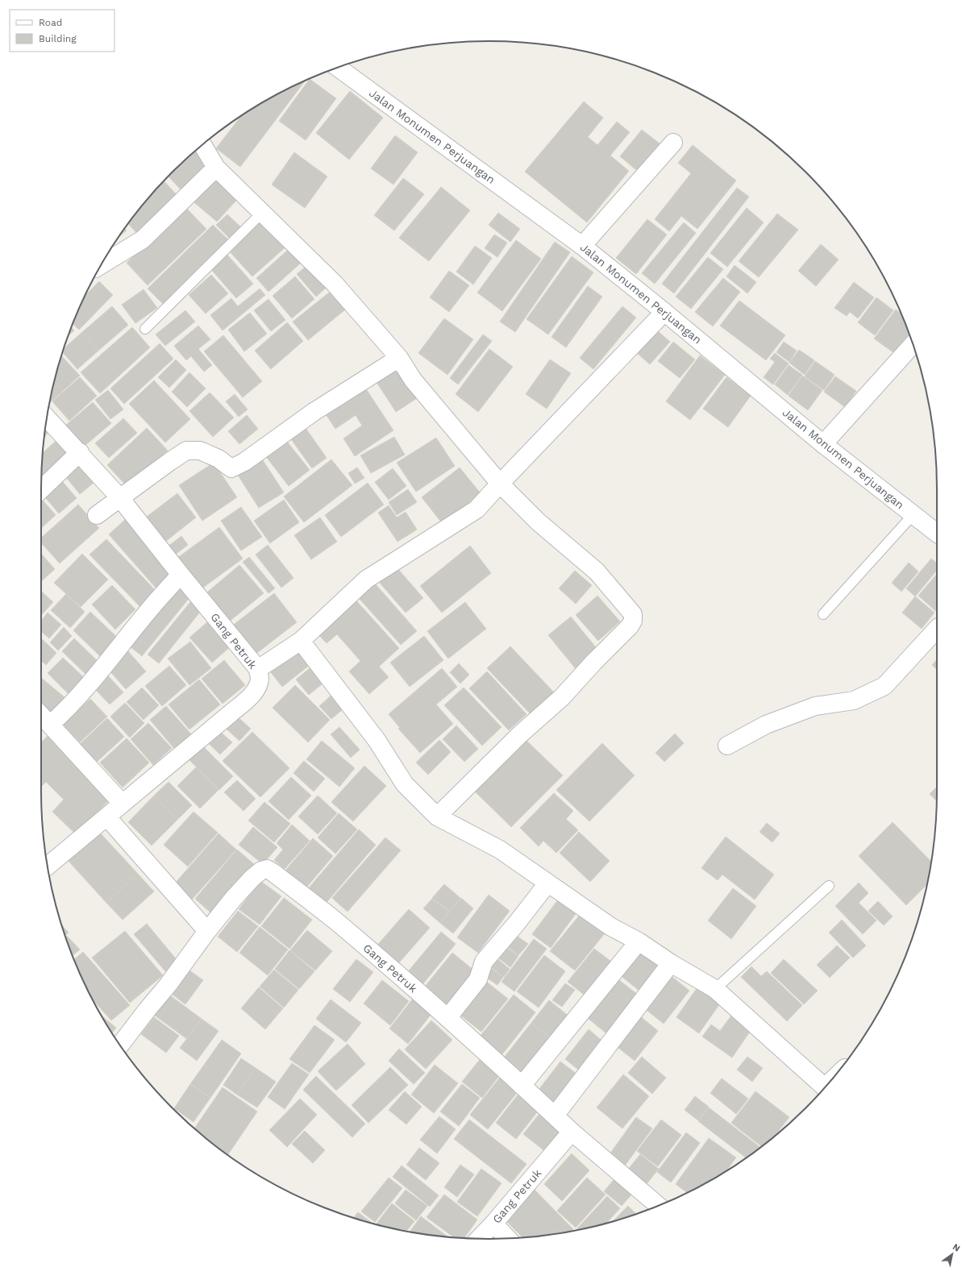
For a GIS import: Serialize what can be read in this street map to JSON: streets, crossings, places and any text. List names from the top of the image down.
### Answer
{
  "streets": {
    "street": ["Jalan Monumen Perjuangan", "Gang Petruk"]
  },
  "legend": ["Road", "Building"],
  "north": "top right"
}
